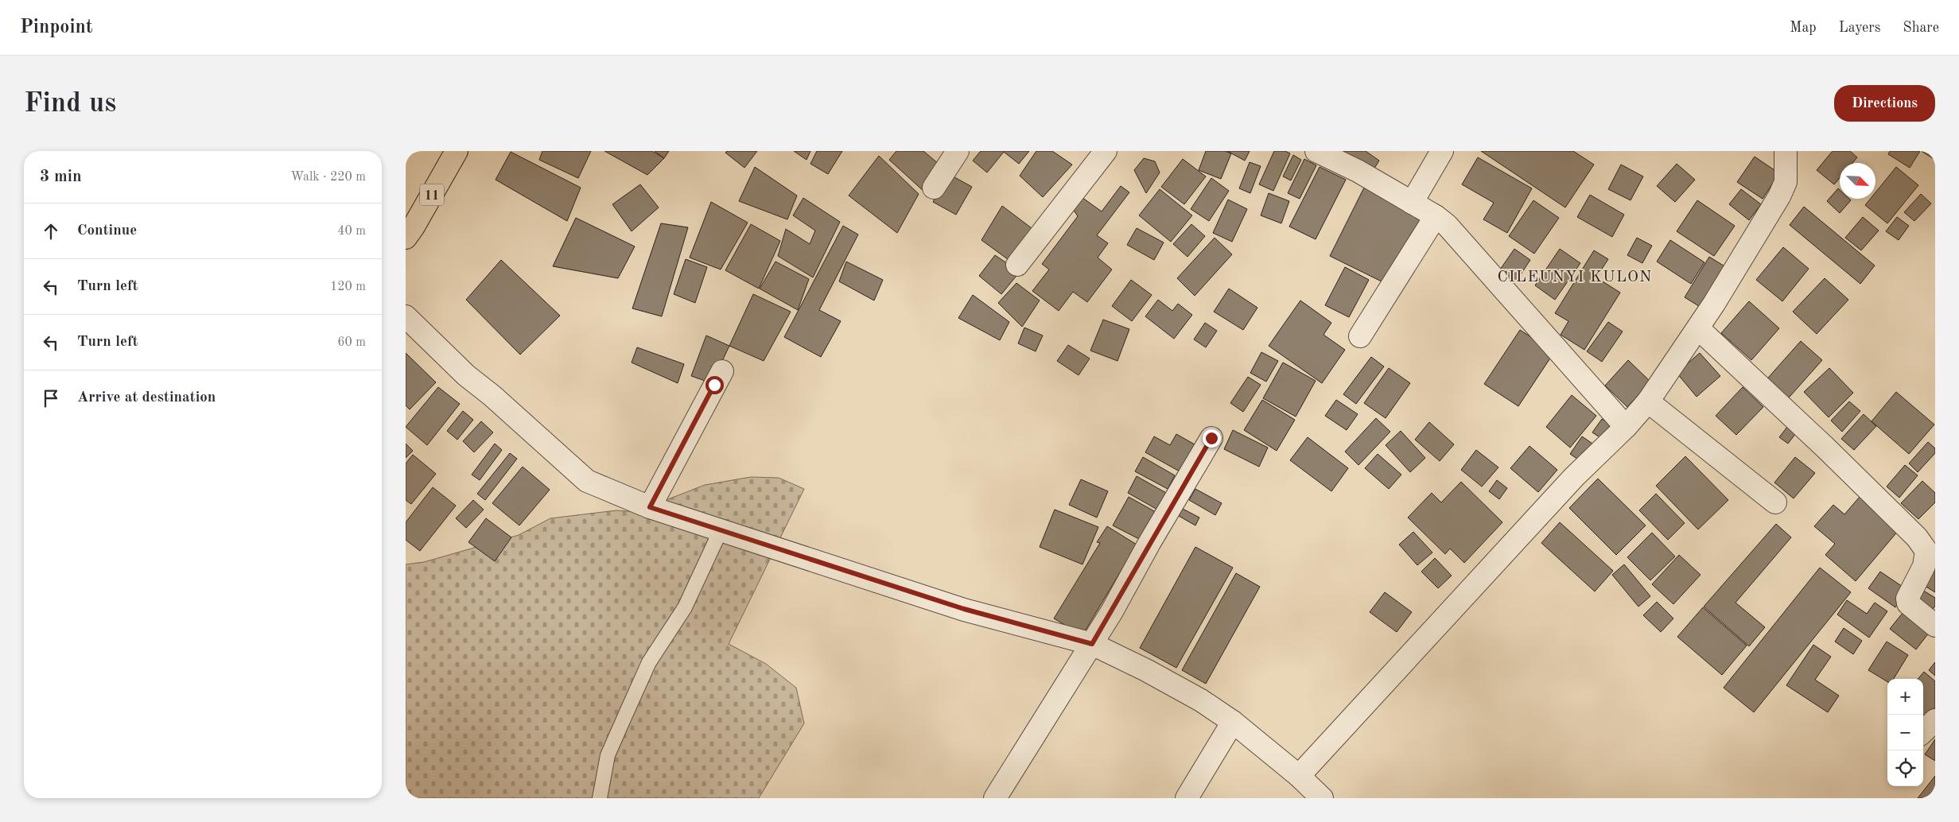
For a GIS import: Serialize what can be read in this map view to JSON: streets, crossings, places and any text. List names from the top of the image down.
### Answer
{
  "streets": {
    "highway": ["11"]
  },
  "districts": ["CILEUNYI KULON"],
  "north": "bottom right",
  "page": {
    "header": "Pinpoint",
    "nav": ["Map", "Layers", "Share"],
    "buttons": "Directions",
    "title": "Find us",
    "heading": ["3 min", "Walk · 220 m"],
    "list": [
      ["Continue", "40 m"],
      ["Turn left", "120 m"],
      ["Turn left", "60 m"],
      "Arrive at destination"
    ],
    "map_buttons": ["+", "−"]
  }
}
